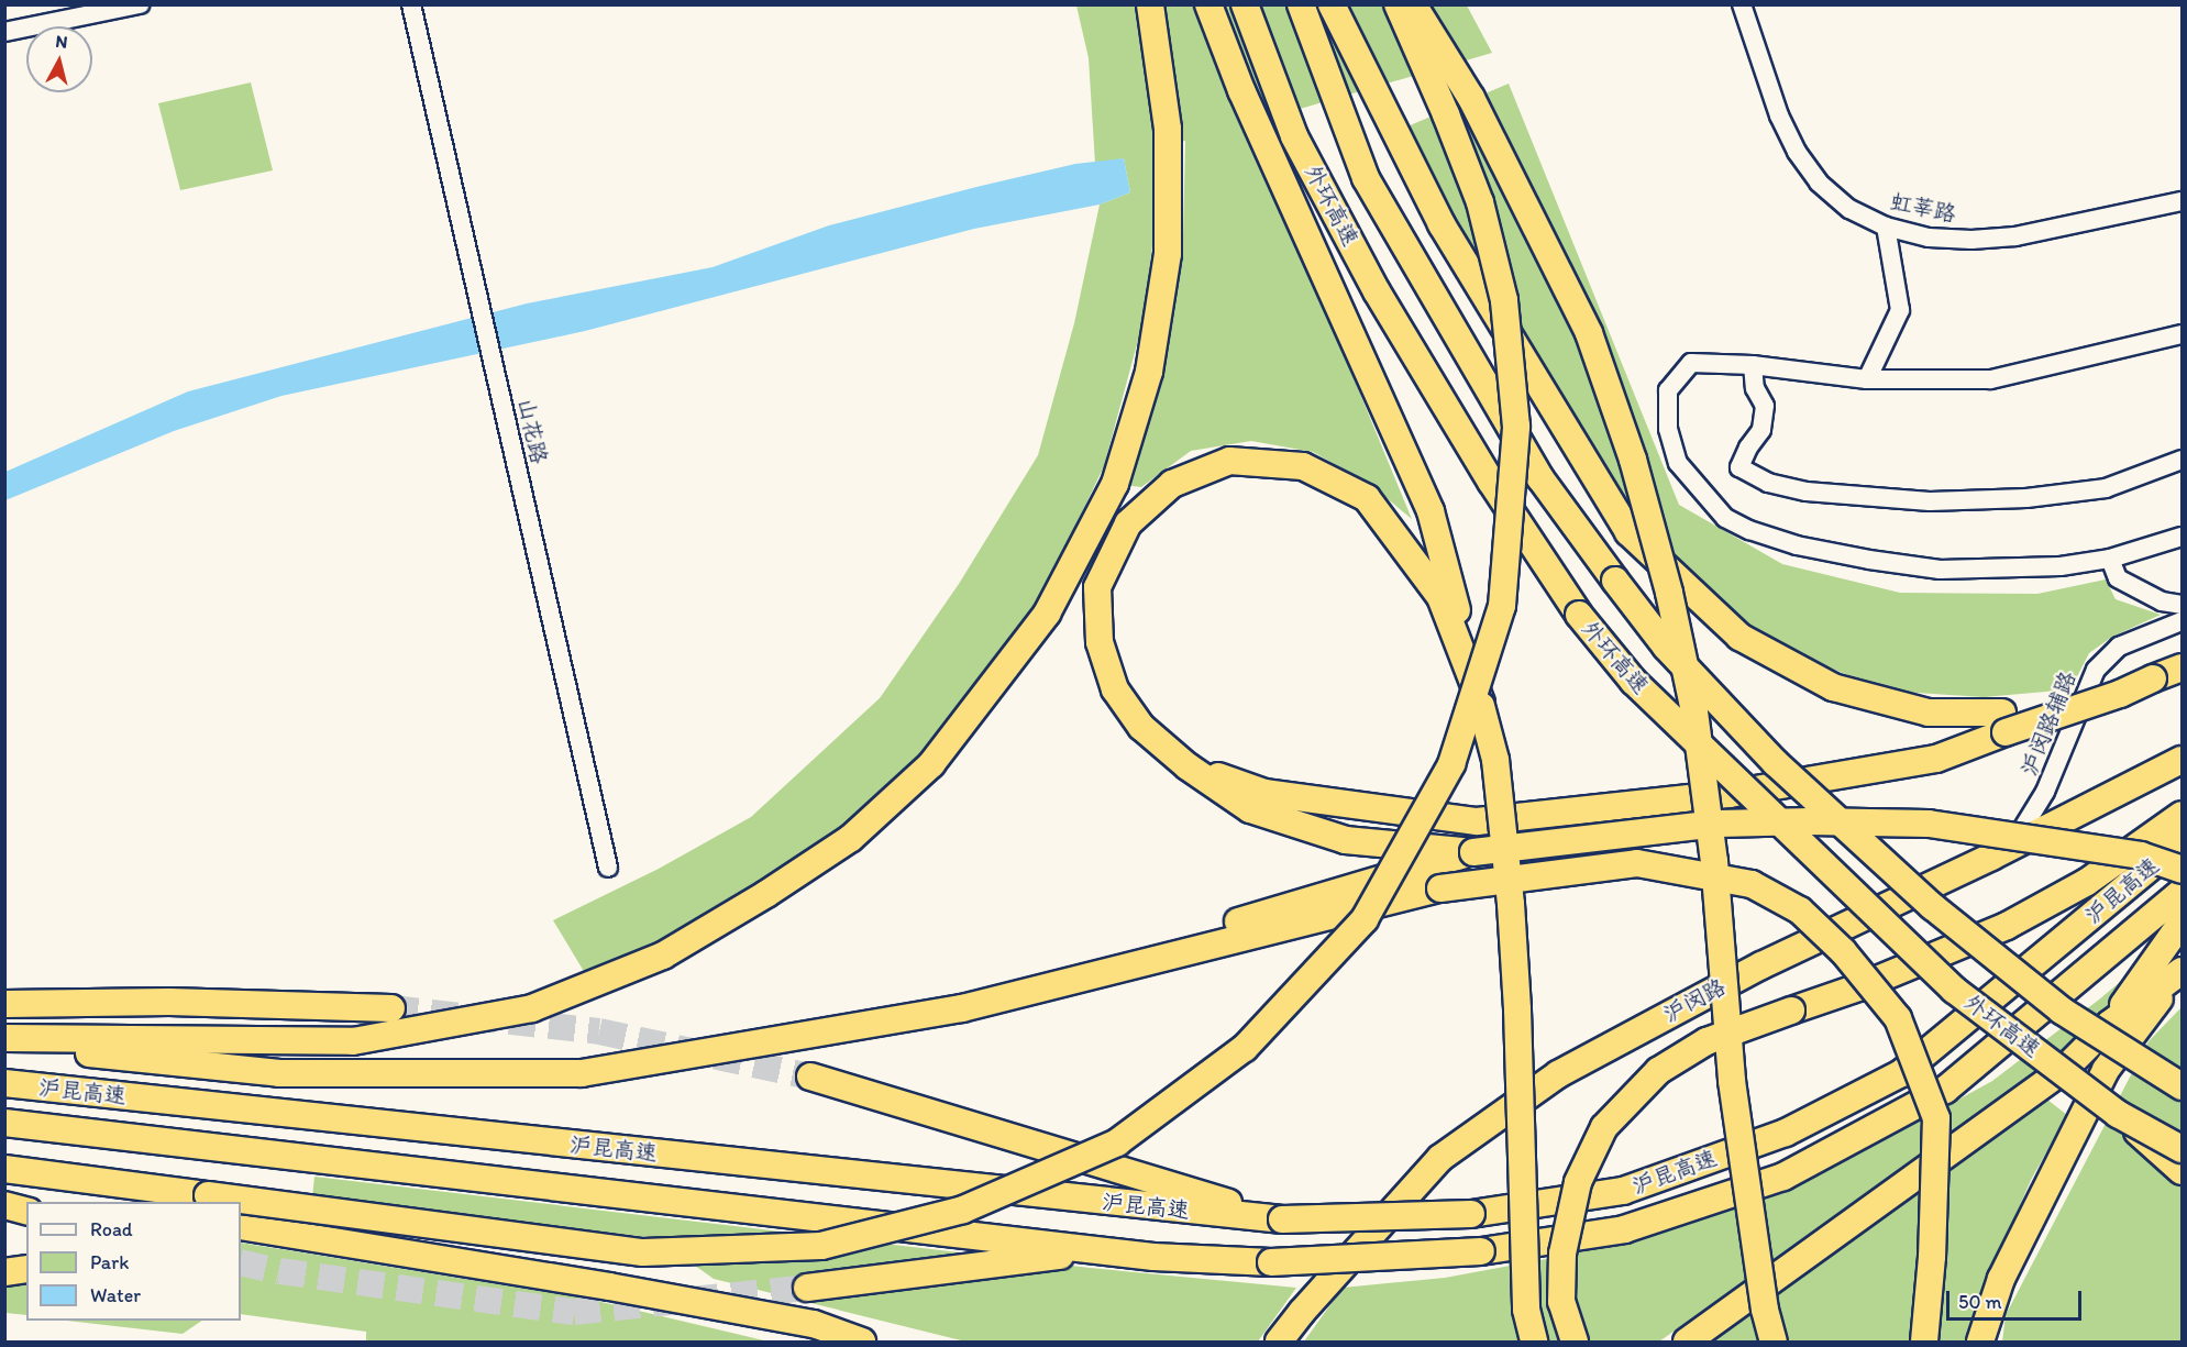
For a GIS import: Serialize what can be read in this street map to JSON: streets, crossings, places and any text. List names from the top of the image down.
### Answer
{
  "streets": {
    "highway": ["外环高速", "沪昆高速", "沪闵路"],
    "street": ["虹莘路", "山花路", "沪闵路辅路"]
  },
  "crossings": [
    ["沪闵路辅路", "沪闵路"]
  ],
  "legend": ["Road", "Park", "Water"],
  "scale_bar": "50 m",
  "north": "top"
}
